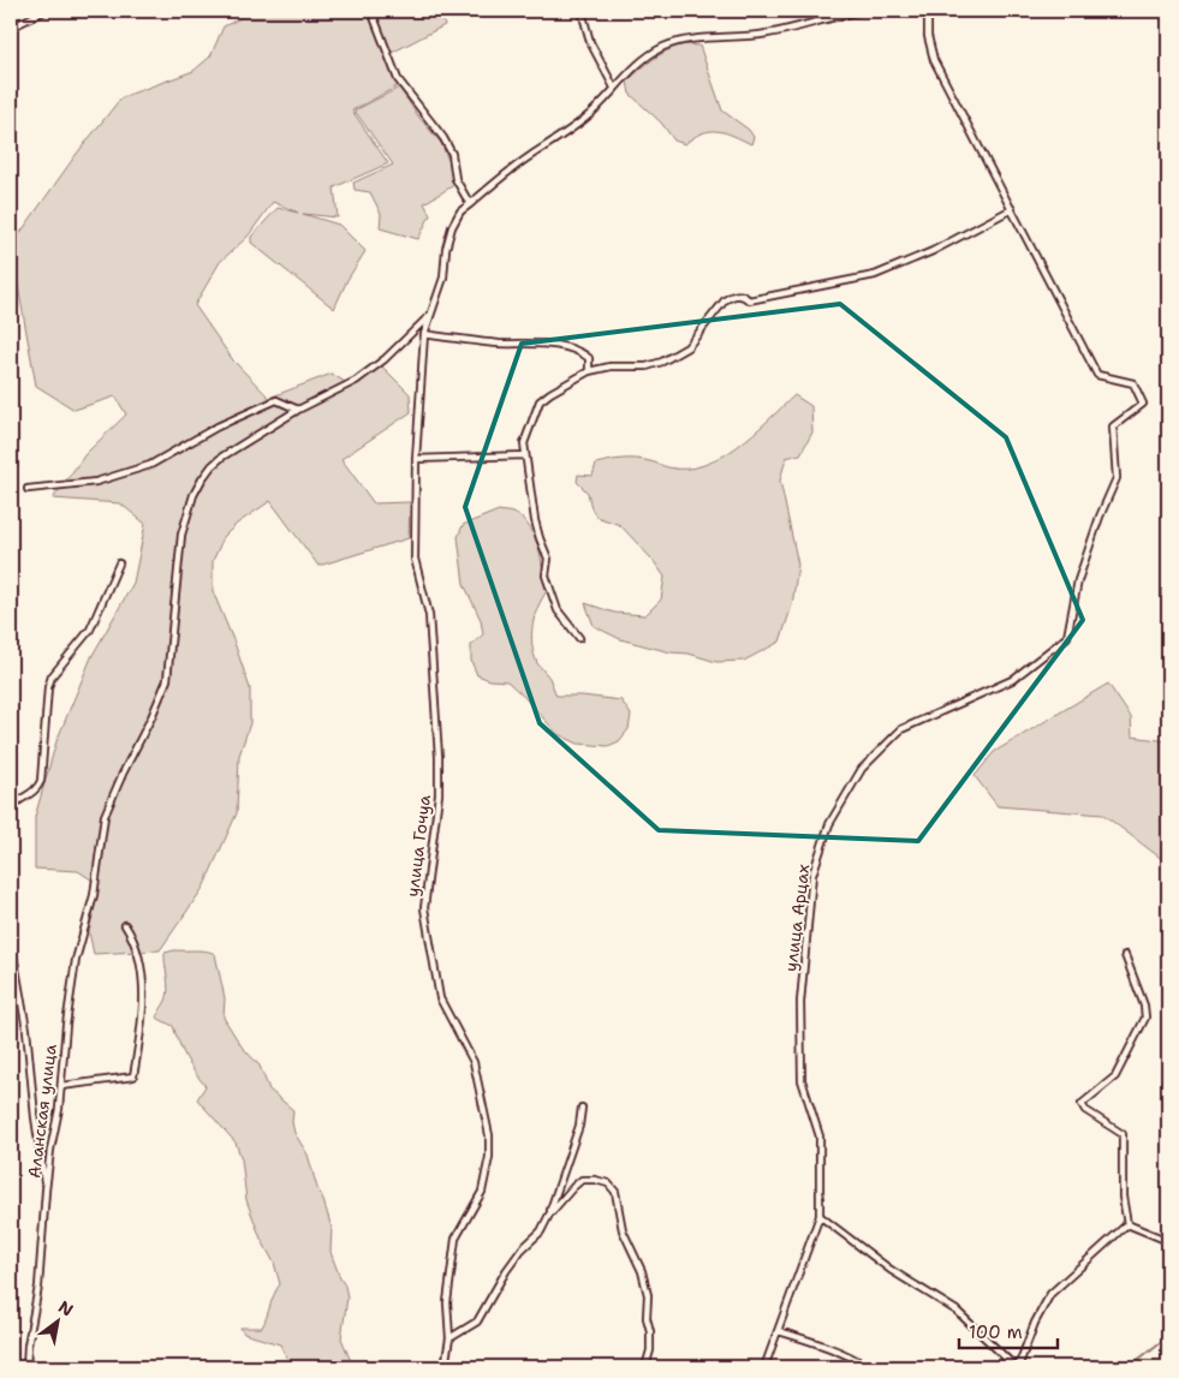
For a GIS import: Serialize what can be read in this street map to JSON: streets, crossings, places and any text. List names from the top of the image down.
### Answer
{
  "streets": {
    "street": ["улица Гочуа", "улица Арцах", "Аланская улица"]
  },
  "crossings": [
    ["улица Гочуа", "Аланская улица"]
  ],
  "scale_bar": "100 m",
  "north": "top right"
}
